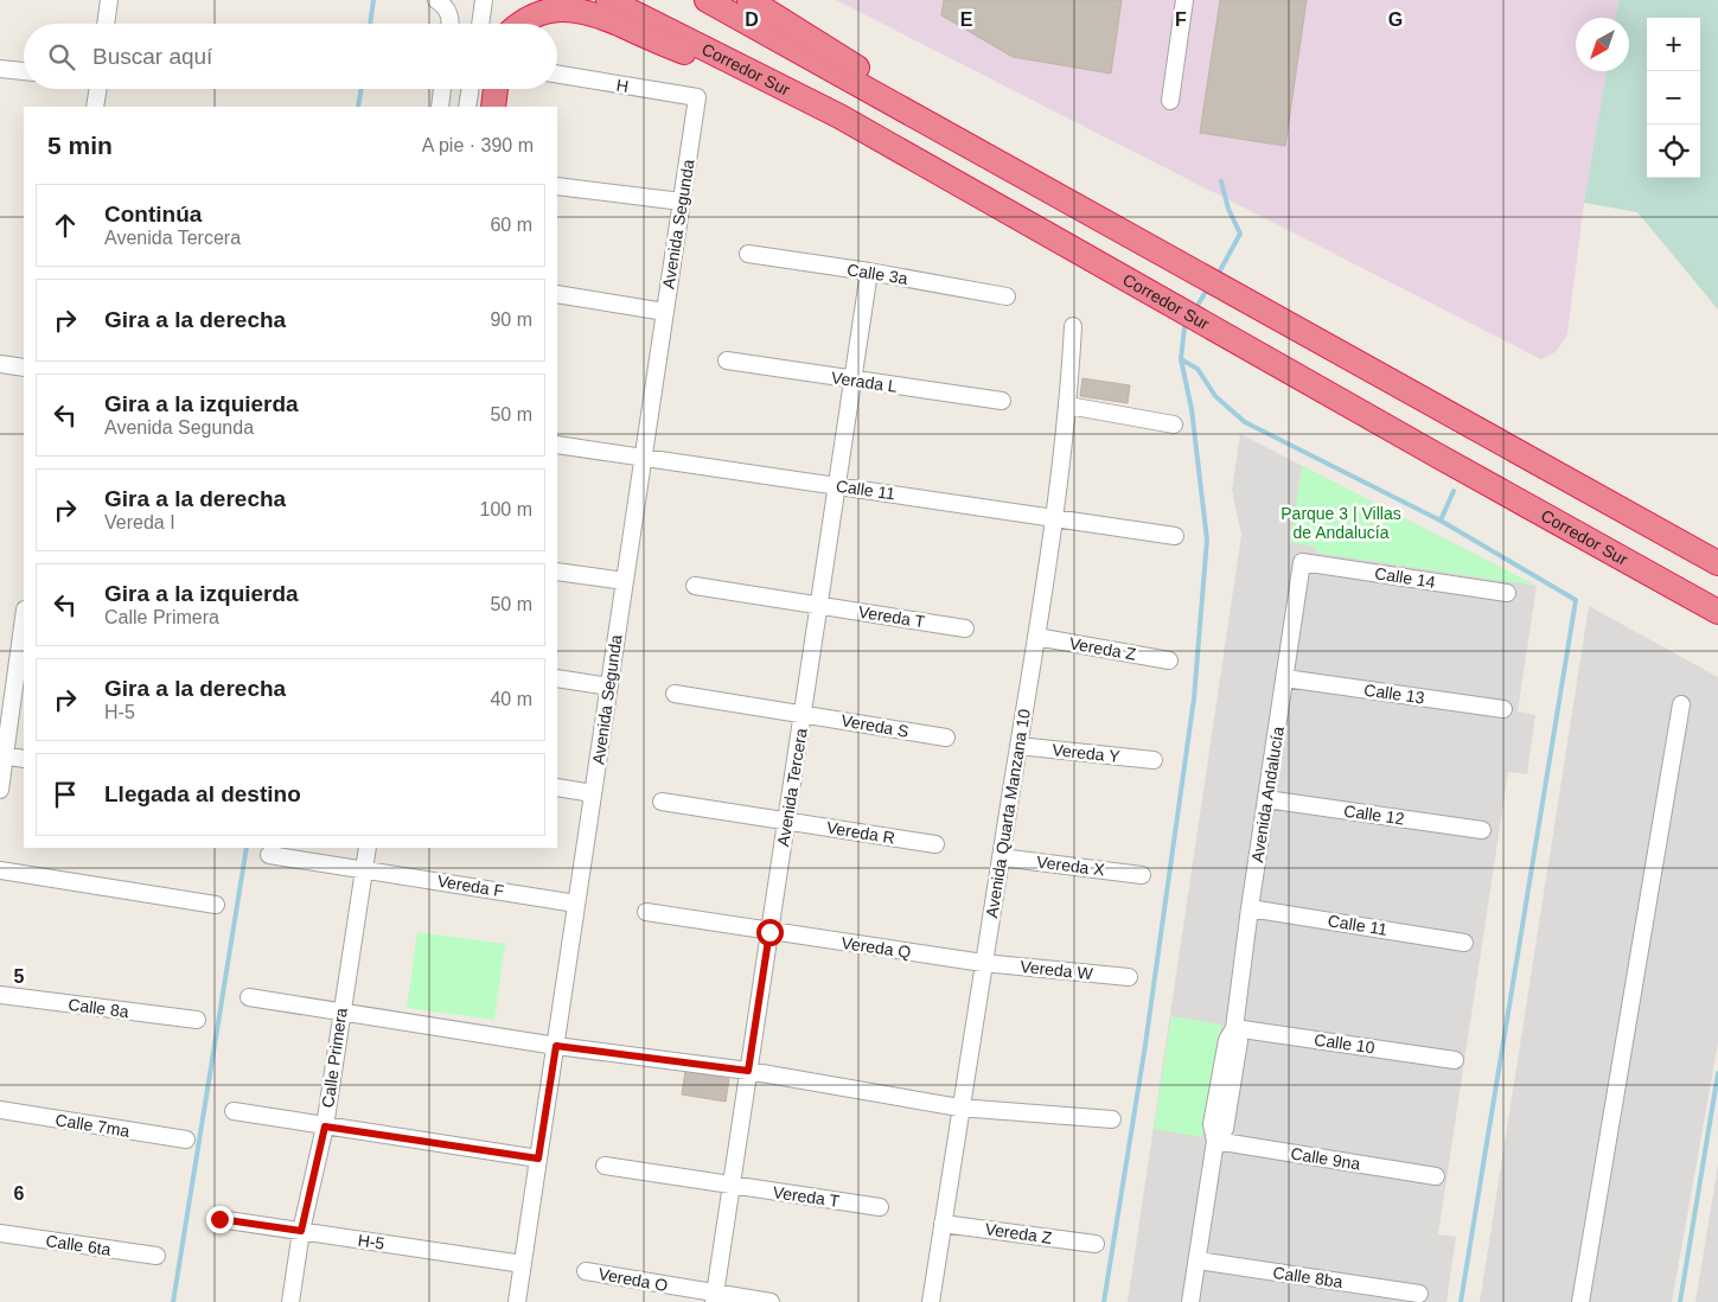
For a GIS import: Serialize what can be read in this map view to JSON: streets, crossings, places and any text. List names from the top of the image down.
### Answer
{
  "streets": {
    "highway": ["Corredor Sur"],
    "street": [
      "H",
      "Avenida Segunda",
      "Calle 3a",
      "Verada L",
      "Calle 11",
      "Calle 14",
      "Vereda T",
      "Vereda Z",
      "Calle 13",
      "Vereda S",
      "Vereda Y",
      "Avenida Tercera",
      "Avenida Andalucía",
      "Avenida Quarta Manzana 10",
      "Calle 12",
      "Vereda R",
      "Vereda X",
      "Vereda F",
      "Vereda Q",
      "Vereda W",
      "Calle 8a",
      "Calle 10",
      "Calle Primera",
      "Calle 7ma",
      "Calle 9na",
      "H-5",
      "Calle 6ta",
      "Calle 8ba",
      "Vereda O"
    ]
  },
  "crossings": [
    ["H", "Avenida Segunda"],
    ["Avenida Segunda", "Calle 11"],
    ["Avenida Segunda", "Vereda F"],
    ["Avenida Segunda", "H-5"],
    ["Calle 3a", "Avenida Tercera"],
    ["Verada L", "Avenida Tercera"],
    ["Calle 11", "Avenida Tercera"],
    ["Calle 11", "Avenida Andalucía"],
    ["Calle 11", "Avenida Quarta Manzana 10"],
    ["Calle 14", "Avenida Andalucía"],
    ["Vereda T", "Avenida Tercera"],
    ["Vereda Z", "Avenida Quarta Manzana 10"],
    ["Calle 13", "Avenida Andalucía"],
    ["Vereda S", "Avenida Tercera"],
    ["Vereda Y", "Avenida Quarta Manzana 10"],
    ["Avenida Tercera", "Vereda R"],
    ["Avenida Tercera", "Vereda Q"],
    ["Avenida Tercera", "Vereda O"],
    ["Avenida Andalucía", "Calle 12"],
    ["Avenida Andalucía", "Calle 10"],
    ["Avenida Andalucía", "Calle 9na"],
    ["Avenida Andalucía", "Calle 8ba"],
    ["Avenida Quarta Manzana 10", "Vereda X"],
    ["Avenida Quarta Manzana 10", "Vereda Q"],
    ["Avenida Quarta Manzana 10", "Vereda W"],
    ["Vereda F", "Calle Primera"],
    ["Vereda Q", "Vereda W"],
    ["Calle Primera", "H-5"]
  ],
  "parks": ["Parque 3 | Villas de Andalucía"],
  "north": "bottom left",
  "page": {
    "map_buttons": ["+", "−"],
    "search": "Buscar aquí",
    "heading": ["5 min", "A pie · 390 m"],
    "list": [
      ["Continúa", "Avenida Tercera", "60 m"],
      ["Gira a la derecha", "90 m"],
      ["Gira a la izquierda", "Avenida Segunda", "50 m"],
      ["Gira a la derecha", "Vereda I", "100 m"],
      ["Gira a la izquierda", "Calle Primera", "50 m"],
      ["Gira a la derecha", "H-5", "40 m"],
      "Llegada al destino"
    ]
  },
  "grid": {
    "columns": [
      "D",
      "E",
      "F",
      "G"
    ],
    "rows": ["5", "6"]
  }
}
